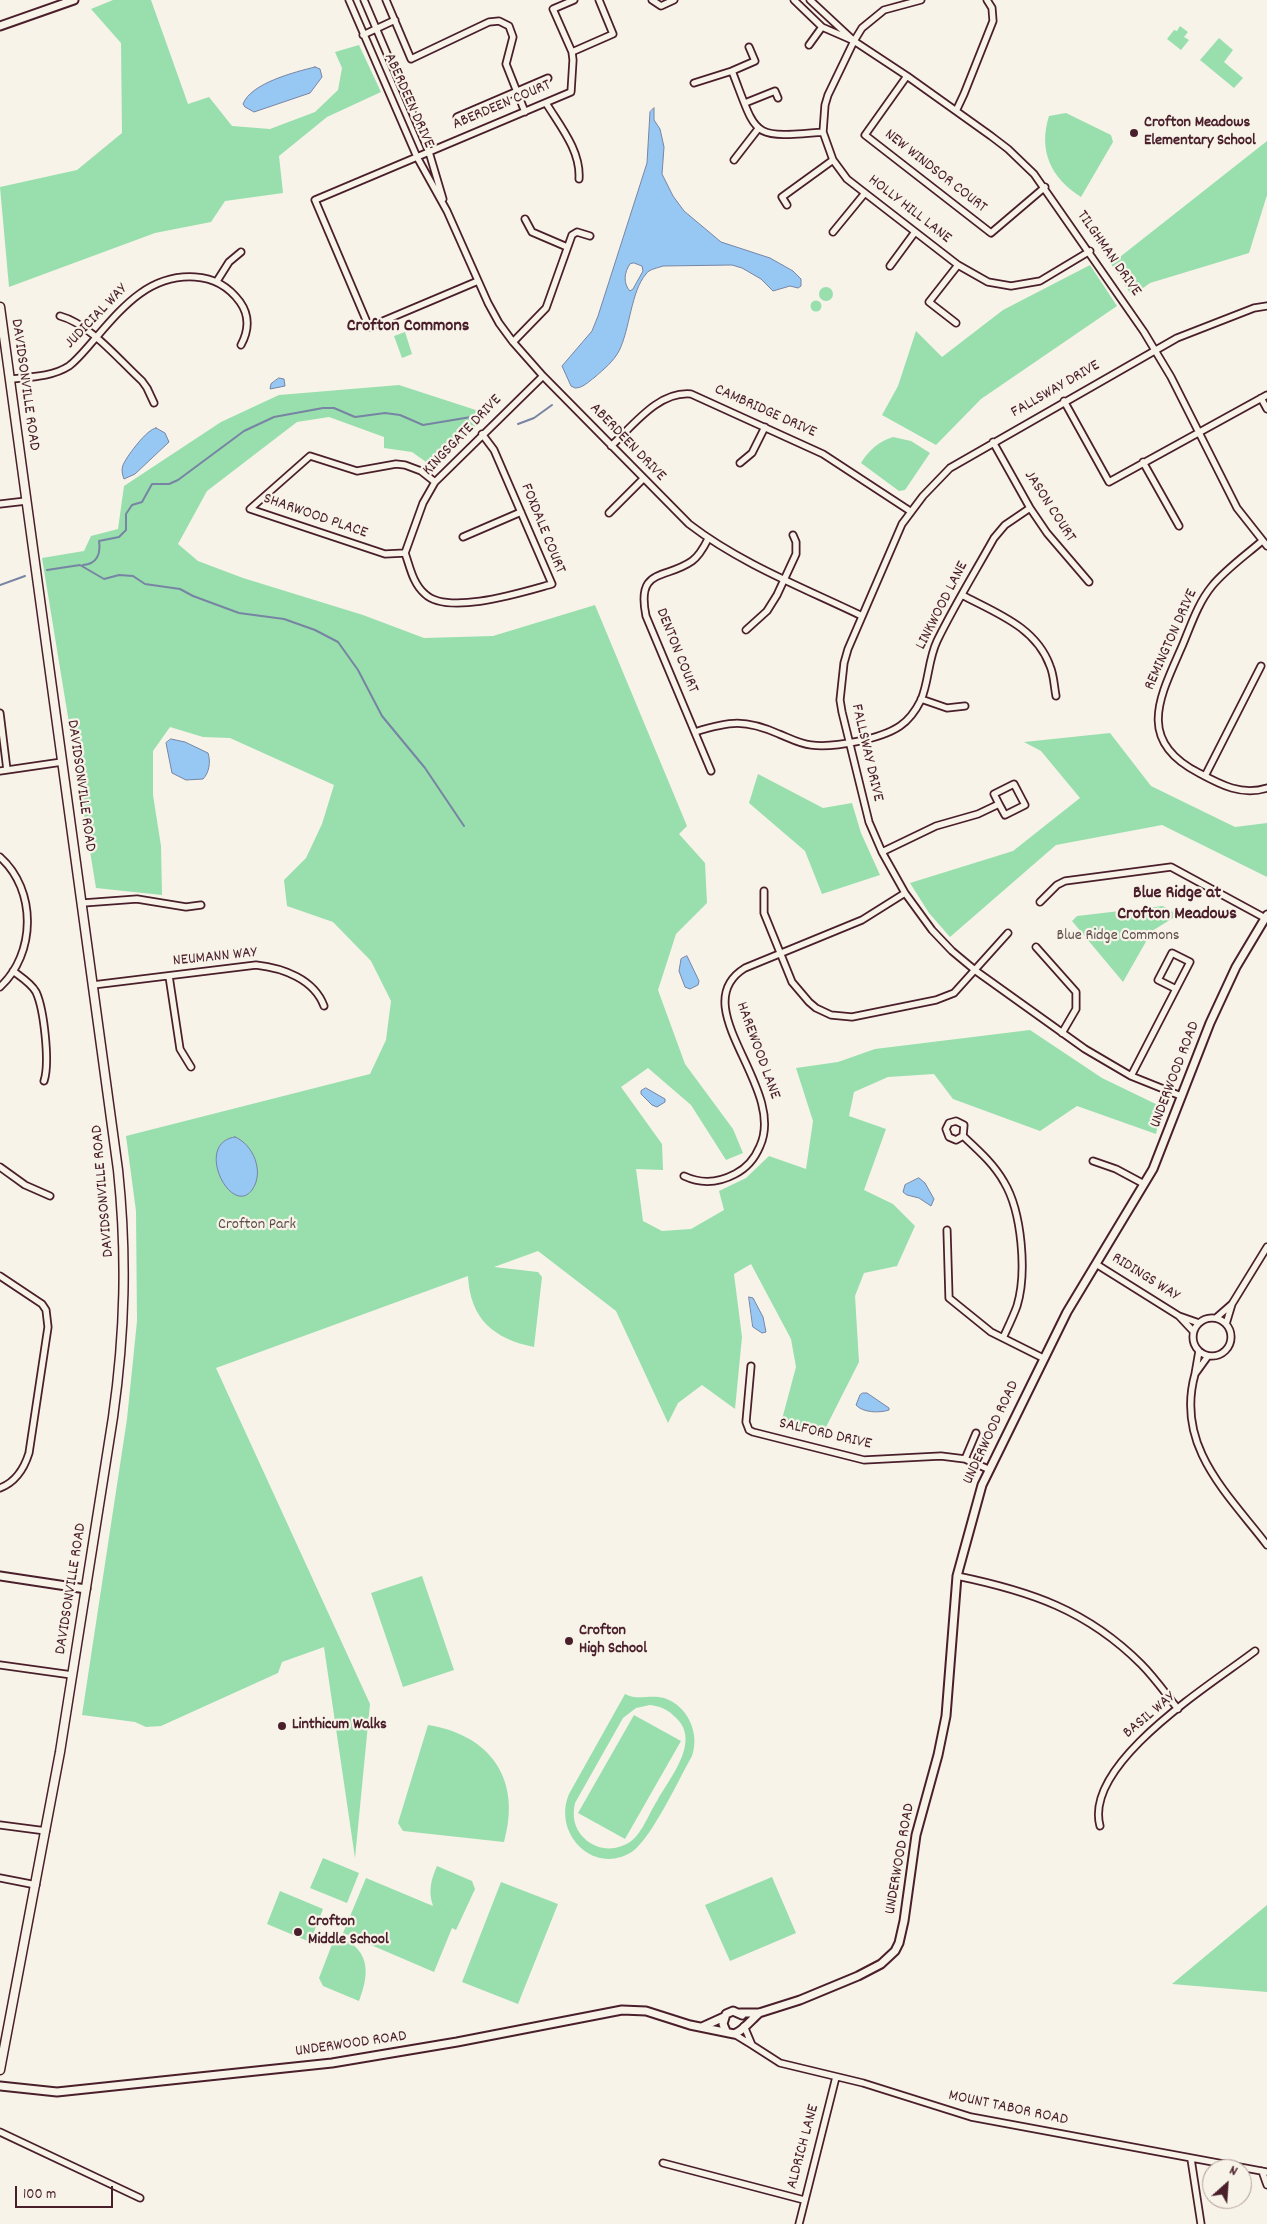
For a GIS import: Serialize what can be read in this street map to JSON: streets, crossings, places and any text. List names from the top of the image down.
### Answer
{
  "streets": {
    "main road": ["DAVIDSONVILLE ROAD"],
    "street": [
      "ABERDEEN DRIVE",
      "ABERDEEN COURT",
      "NEW WINDSOR COURT",
      "HOLLY HILL LANE",
      "TILGHMAN DRIVE",
      "JUDICIAL WAY",
      "FALLSWAY DRIVE",
      "CAMBRIDGE DRIVE",
      "KINGSGATE DRIVE",
      "JASON COURT",
      "SHARWOOD PLACE",
      "FOXDALE COURT",
      "LINKWOOD LANE",
      "REMINGTON DRIVE",
      "DENTON COURT",
      "NEUMANN WAY",
      "HAREWOOD LANE",
      "UNDERWOOD ROAD",
      "RIDINGS WAY",
      "SALFORD DRIVE",
      "BASIL WAY",
      "MOUNT TABOR ROAD",
      "ALDRICH LANE"
    ]
  },
  "crossings": [
    ["ABERDEEN DRIVE", "ABERDEEN COURT"],
    ["ABERDEEN DRIVE", "FALLSWAY DRIVE"],
    ["ABERDEEN DRIVE", "CAMBRIDGE DRIVE"],
    ["ABERDEEN DRIVE", "KINGSGATE DRIVE"],
    ["ABERDEEN DRIVE", "DENTON COURT"],
    ["NEW WINDSOR COURT", "TILGHMAN DRIVE"],
    ["HOLLY HILL LANE", "TILGHMAN DRIVE"],
    ["TILGHMAN DRIVE", "FALLSWAY DRIVE"],
    ["TILGHMAN DRIVE", "REMINGTON DRIVE"],
    ["JUDICIAL WAY", "DAVIDSONVILLE ROAD"],
    ["DAVIDSONVILLE ROAD", "NEUMANN WAY"],
    ["FALLSWAY DRIVE", "CAMBRIDGE DRIVE"],
    ["FALLSWAY DRIVE", "JASON COURT"],
    ["FALLSWAY DRIVE", "LINKWOOD LANE"],
    ["FALLSWAY DRIVE", "HAREWOOD LANE"],
    ["FALLSWAY DRIVE", "UNDERWOOD ROAD"],
    ["KINGSGATE DRIVE", "SHARWOOD PLACE"],
    ["KINGSGATE DRIVE", "FOXDALE COURT"],
    ["JASON COURT", "LINKWOOD LANE"],
    ["SHARWOOD PLACE", "FOXDALE COURT"],
    ["LINKWOOD LANE", "DENTON COURT"],
    ["UNDERWOOD ROAD", "RIDINGS WAY"],
    ["UNDERWOOD ROAD", "SALFORD DRIVE"],
    ["UNDERWOOD ROAD", "MOUNT TABOR ROAD"],
    ["MOUNT TABOR ROAD", "ALDRICH LANE"]
  ],
  "districts": ["Crofton Commons", "Blue Ridge at Crofton Meadows"],
  "parks": ["Blue Ridge Commons", "Crofton Park"],
  "places": [
    "Crofton Meadows Elementary School",
    "Crofton High School",
    "Linthicum Walks",
    "Crofton Middle School"
  ],
  "scale_bar": "100 m",
  "north": "top right"
}
